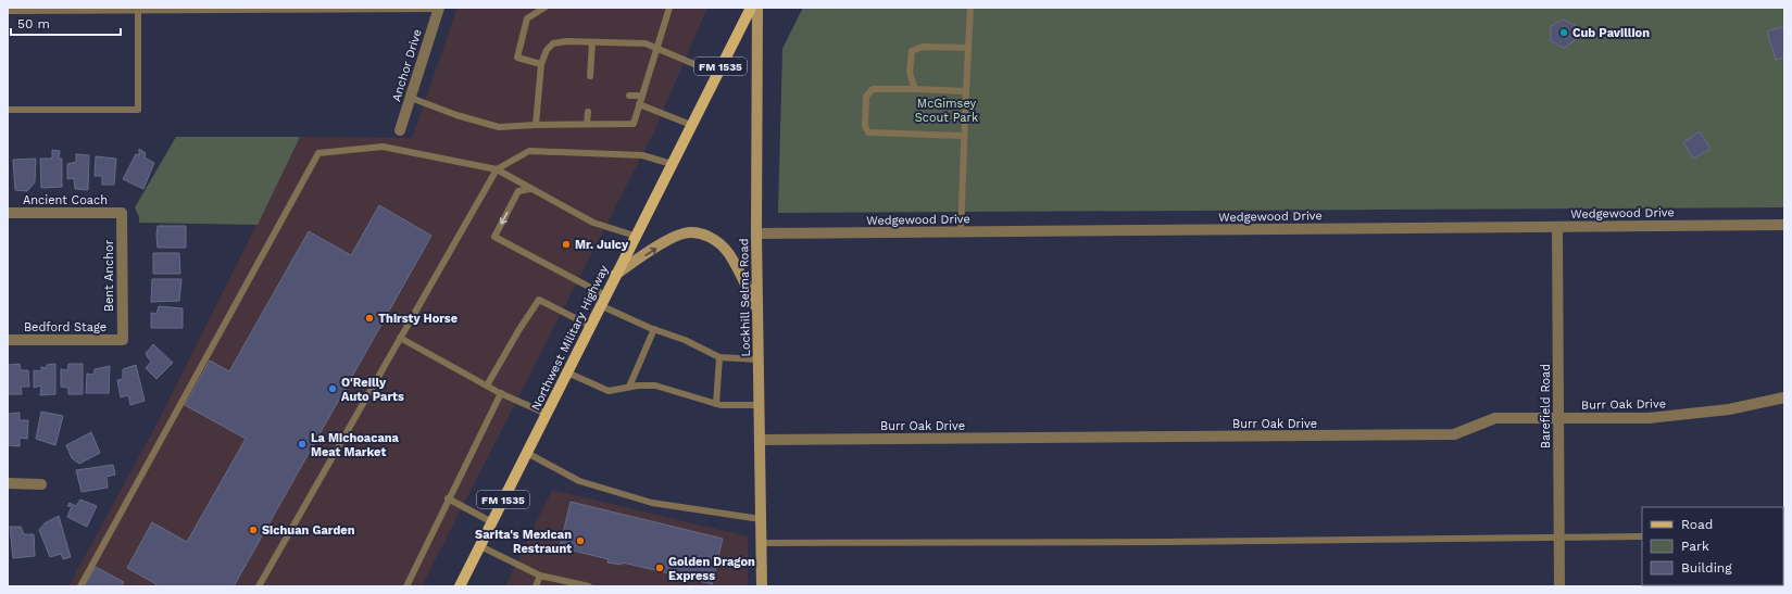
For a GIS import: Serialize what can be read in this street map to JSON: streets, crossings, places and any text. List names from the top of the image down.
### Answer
{
  "streets": {
    "main road": ["FM 1535", "Lockhill Selma Road", "Northwest Military Highway"],
    "street": [
      "Anchor Drive",
      "Ancient Coach",
      "Wedgewood Drive",
      "Bent Anchor",
      "Bedford Stage",
      "Burr Oak Drive",
      "Barefield Road"
    ]
  },
  "crossings": [
    ["Ancient Coach", "Bent Anchor"],
    ["Wedgewood Drive", "Lockhill Selma Road"],
    ["Wedgewood Drive", "Barefield Road"],
    ["Bent Anchor", "Bedford Stage"],
    ["Lockhill Selma Road", "Burr Oak Drive"],
    ["Burr Oak Drive", "Barefield Road"]
  ],
  "parks": ["McGimsey Scout Park"],
  "places": [
    "Cub Pavillion",
    "Mr. Juicy",
    "Thirsty Horse",
    "O'Reilly Auto Parts",
    "La Michoacana Meat Market",
    "Sichuan Garden",
    "Sarita's Mexican Restraunt",
    "Golden Dragon Express"
  ],
  "legend": ["Road", "Park", "Building"],
  "scale_bar": "50 m"
}
